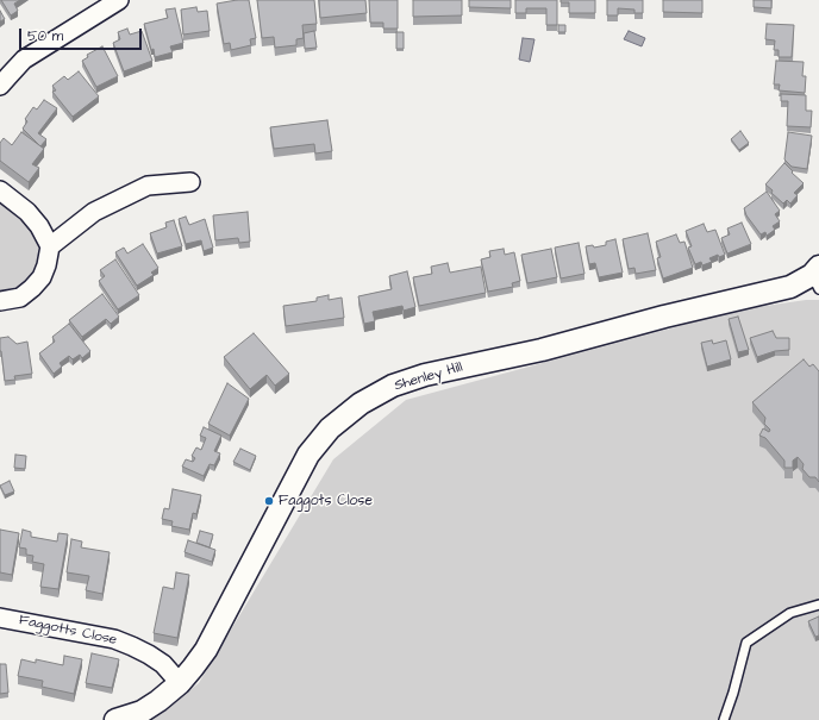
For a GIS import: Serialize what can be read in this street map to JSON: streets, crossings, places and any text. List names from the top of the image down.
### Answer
{
  "streets": {
    "street": ["Shenley Hill", "Faggotts Close"]
  },
  "crossings": [
    ["Shenley Hill", "Faggotts Close"]
  ],
  "places": ["Faggots Close"],
  "scale_bar": "50 m"
}
